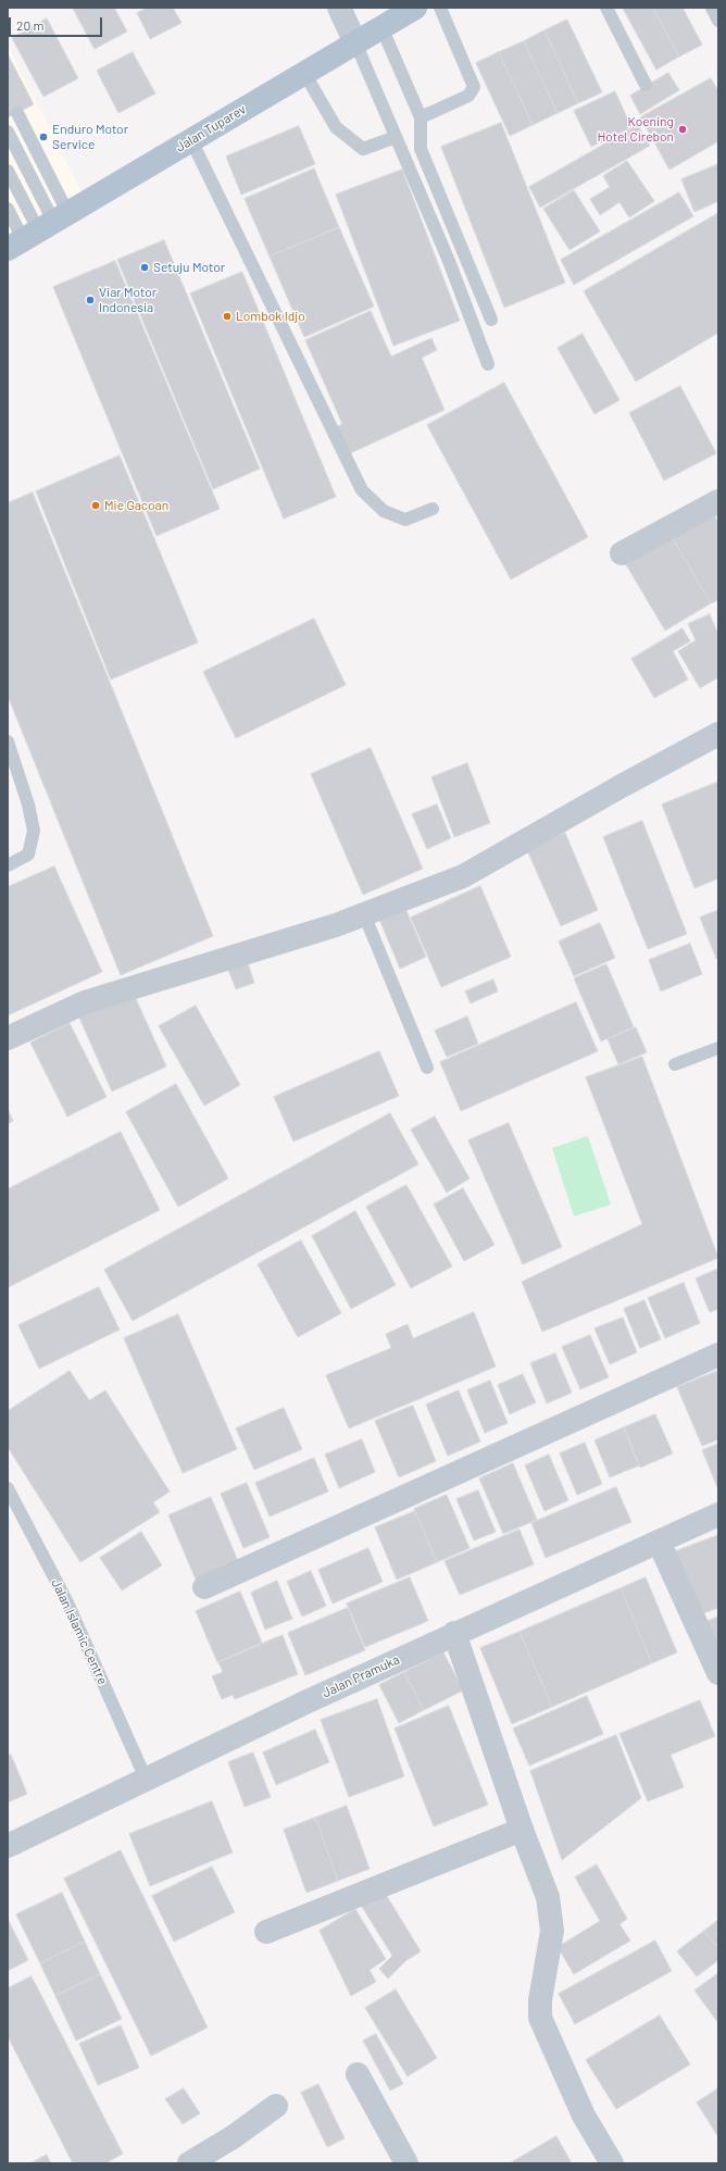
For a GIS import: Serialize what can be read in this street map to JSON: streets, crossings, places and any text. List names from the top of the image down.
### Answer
{
  "streets": {
    "main road": ["Jalan Tuparev"],
    "street": ["Jalan Pramuka"],
    "lane": ["Jalan Islamic Centre"]
  },
  "crossings": [
    ["Jalan Islamic Centre", "Jalan Pramuka"]
  ],
  "places": [
    "Koening Hotel Cirebon",
    "Enduro Motor Service",
    "Setuju Motor",
    "Viar Motor Indonesia",
    "Lombok Idjo",
    "Mie Gacoan"
  ],
  "scale_bar": "20 m"
}
